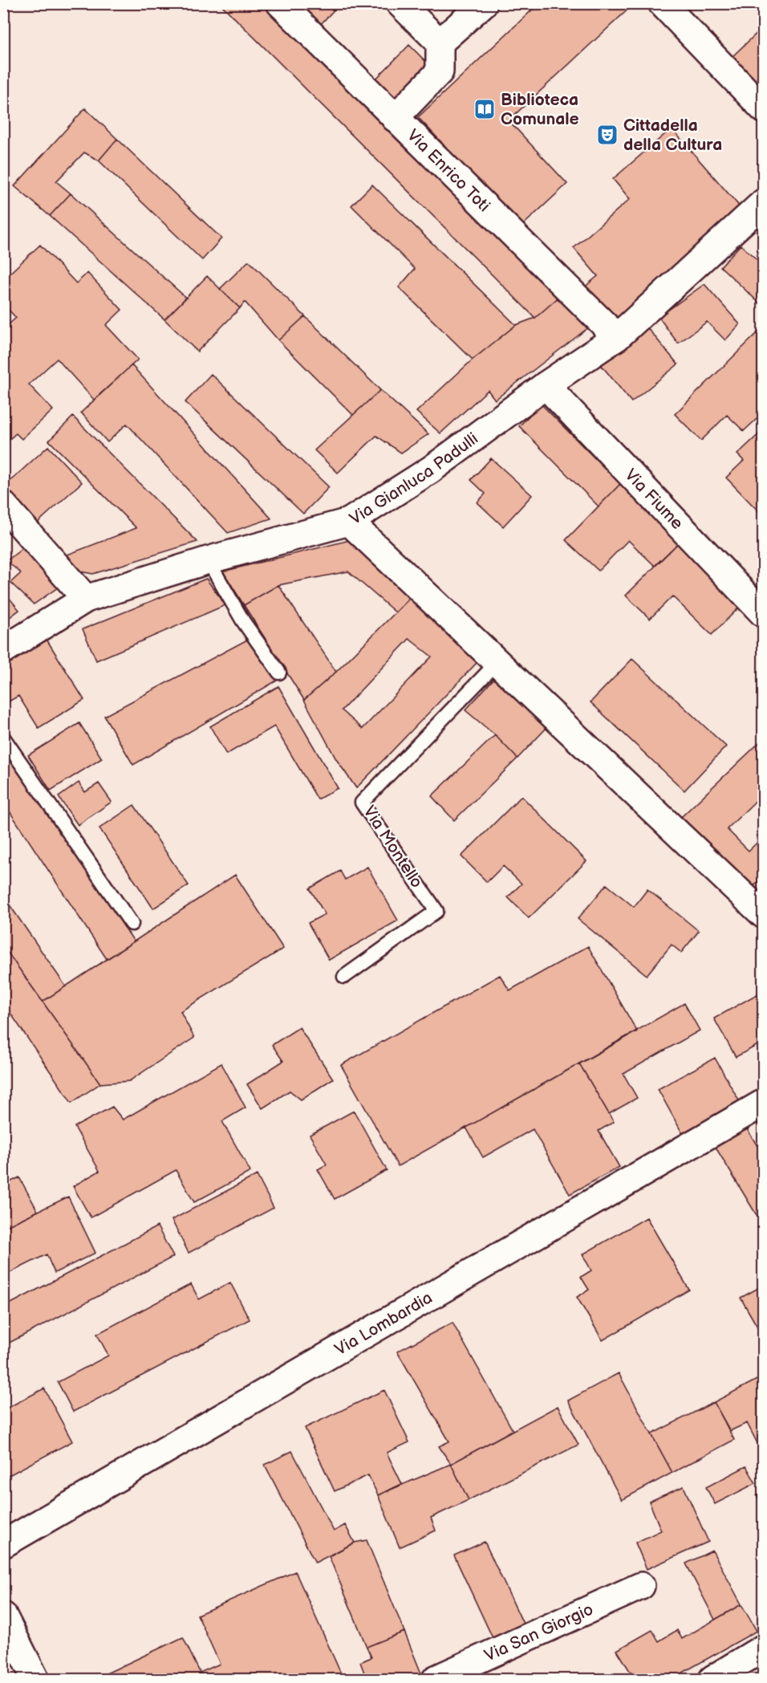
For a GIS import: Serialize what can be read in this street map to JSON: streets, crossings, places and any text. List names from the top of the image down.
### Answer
{
  "streets": {
    "street": [
      "Via Enrico Toti",
      "Via Gianluca Padulli",
      "Via Fiume",
      "Via Lombardia",
      "Via San Giorgio"
    ],
    "lane": ["Via Montello"]
  },
  "crossings": [
    ["Via Enrico Toti", "Via Gianluca Padulli"],
    ["Via Gianluca Padulli", "Via Fiume"]
  ],
  "places": {
    "library": ["Biblioteca Comunale"],
    "theatre": ["Cittadella della Cultura"]
  }
}
